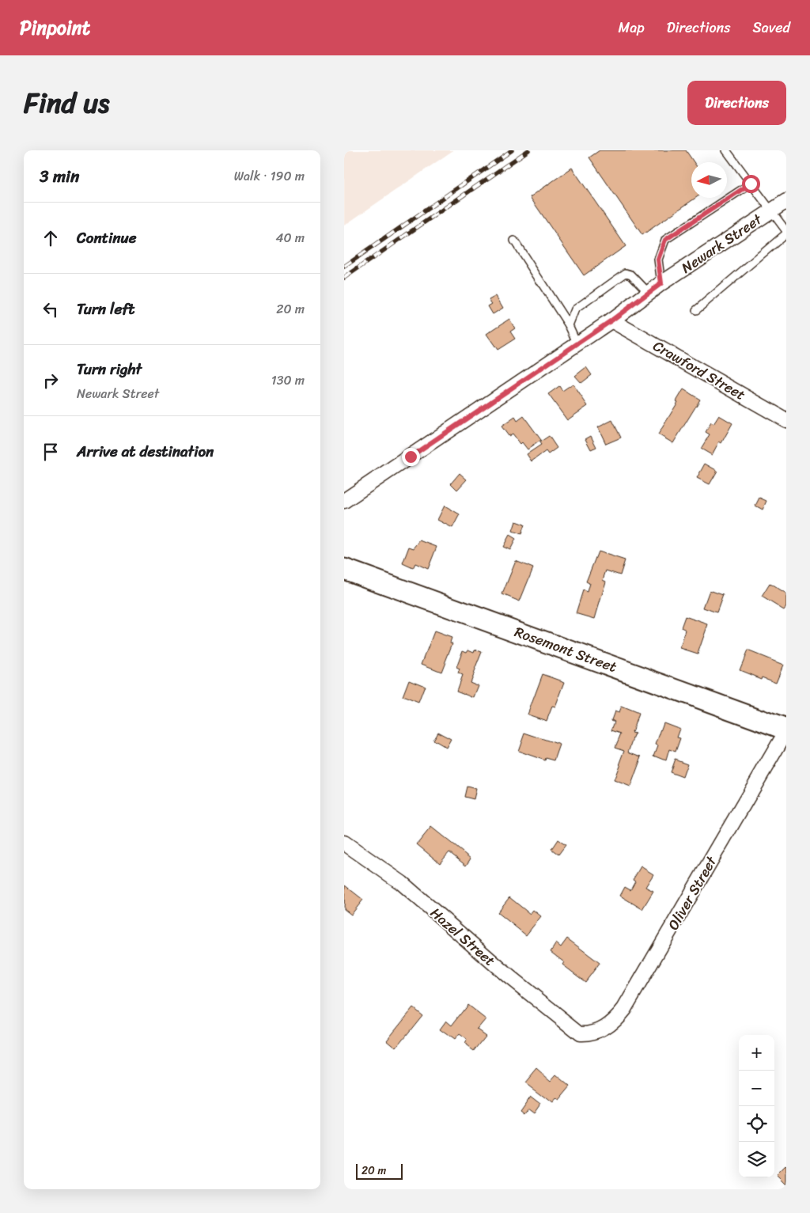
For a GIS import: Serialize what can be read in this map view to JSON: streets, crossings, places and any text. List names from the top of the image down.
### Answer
{
  "streets": {
    "main road": ["Rosemont Street"],
    "street": [
      "Newark Street",
      "Crawford Street",
      "Oliver Street",
      "Hazel Street"
    ]
  },
  "crossings": [
    ["Newark Street", "Crawford Street"],
    ["Rosemont Street", "Oliver Street"],
    ["Oliver Street", "Hazel Street"]
  ],
  "scale_bar": "20 m",
  "north": "left",
  "page": {
    "header": "Pinpoint",
    "nav": ["Map", "Directions", "Saved"],
    "title": "Find us",
    "buttons": "Directions",
    "heading": ["3 min", "Walk · 190 m"],
    "list": [
      ["Continue", "40 m"],
      ["Turn left", "20 m"],
      ["Turn right", "Newark Street", "130 m"],
      "Arrive at destination"
    ],
    "map_buttons": ["+", "−"],
    "scale": "20 m"
  }
}
